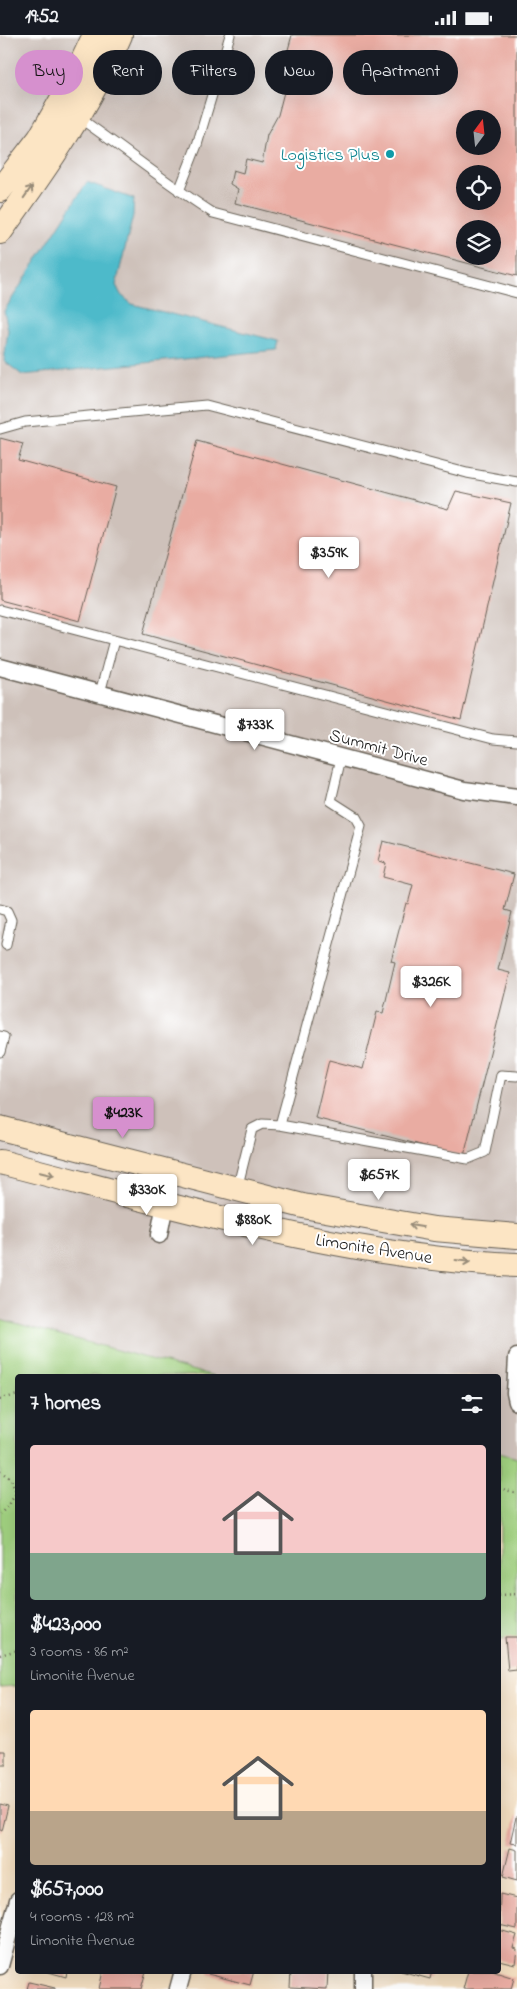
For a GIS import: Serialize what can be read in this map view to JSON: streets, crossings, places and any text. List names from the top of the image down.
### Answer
{
  "streets": {
    "main road": ["Limonite Avenue"],
    "street": ["Summit Drive"]
  },
  "places": ["Logistics Plus"],
  "north": "top",
  "page": {
    "status": "19:52",
    "chip": [
      "Buy",
      "Rent",
      "Filters",
      "New",
      "Apartment"
    ],
    "price": [
      "$359K",
      "$733K",
      "$326K",
      "$423K",
      "$657K",
      "$330K",
      "$880K"
    ],
    "heading": "7 homes",
    "list": [
      {
        "name": "$423,000",
        "note": "3 rooms · 86 m² · Limonite Avenue"
      },
      {
        "name": "$657,000",
        "note": "4 rooms · 128 m² · Limonite Avenue"
      }
    ]
  }
}
